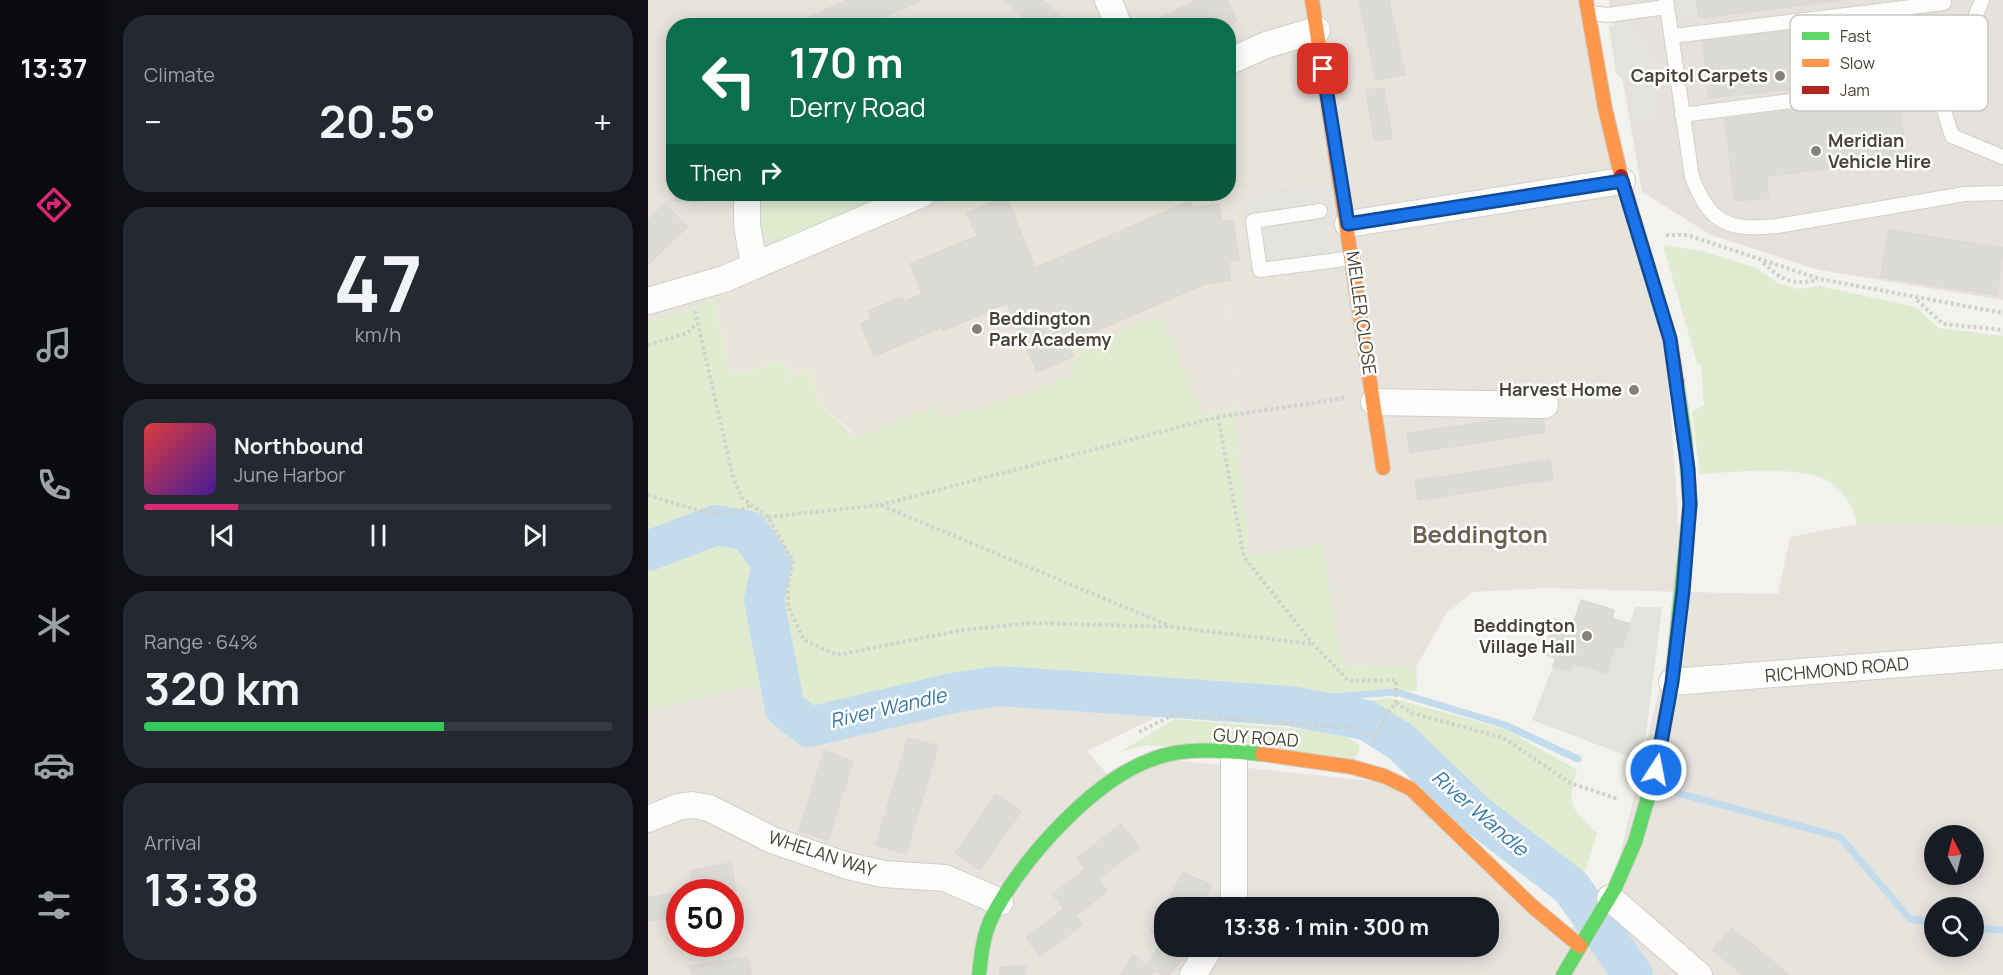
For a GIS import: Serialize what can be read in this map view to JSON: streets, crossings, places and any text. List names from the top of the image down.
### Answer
{
  "streets": {
    "street": [
      "MELLER CLOSE",
      "RICHMOND ROAD",
      "GUY ROAD",
      "WHELAN WAY"
    ]
  },
  "crossings": [
    ["GUY ROAD", "WHELAN WAY"]
  ],
  "districts": ["Beddington"],
  "water": ["River Wandle"],
  "places": [
    "Capitol Carpets",
    "Meridian Vehicle Hire",
    "Beddington Park Academy",
    "Harvest Home",
    "Beddington Village Hall"
  ],
  "legend": ["Fast", "Slow", "Jam"],
  "north": "top",
  "page": {
    "tabs": "13:37",
    "tile": [
      "Climate",
      ["47", "km/h"],
      ["Range · 64%", "320 km"],
      ["Arrival", "13:38"]
    ],
    "turn": ["170 m", "Derry Road"],
    "heat": ["−", "20.5°", "+"],
    "then": "Then",
    "song": ["Northbound", "June Harbor"],
    "limit": "50",
    "trip": "13:38 · 1 min · 300 m"
  }
}
